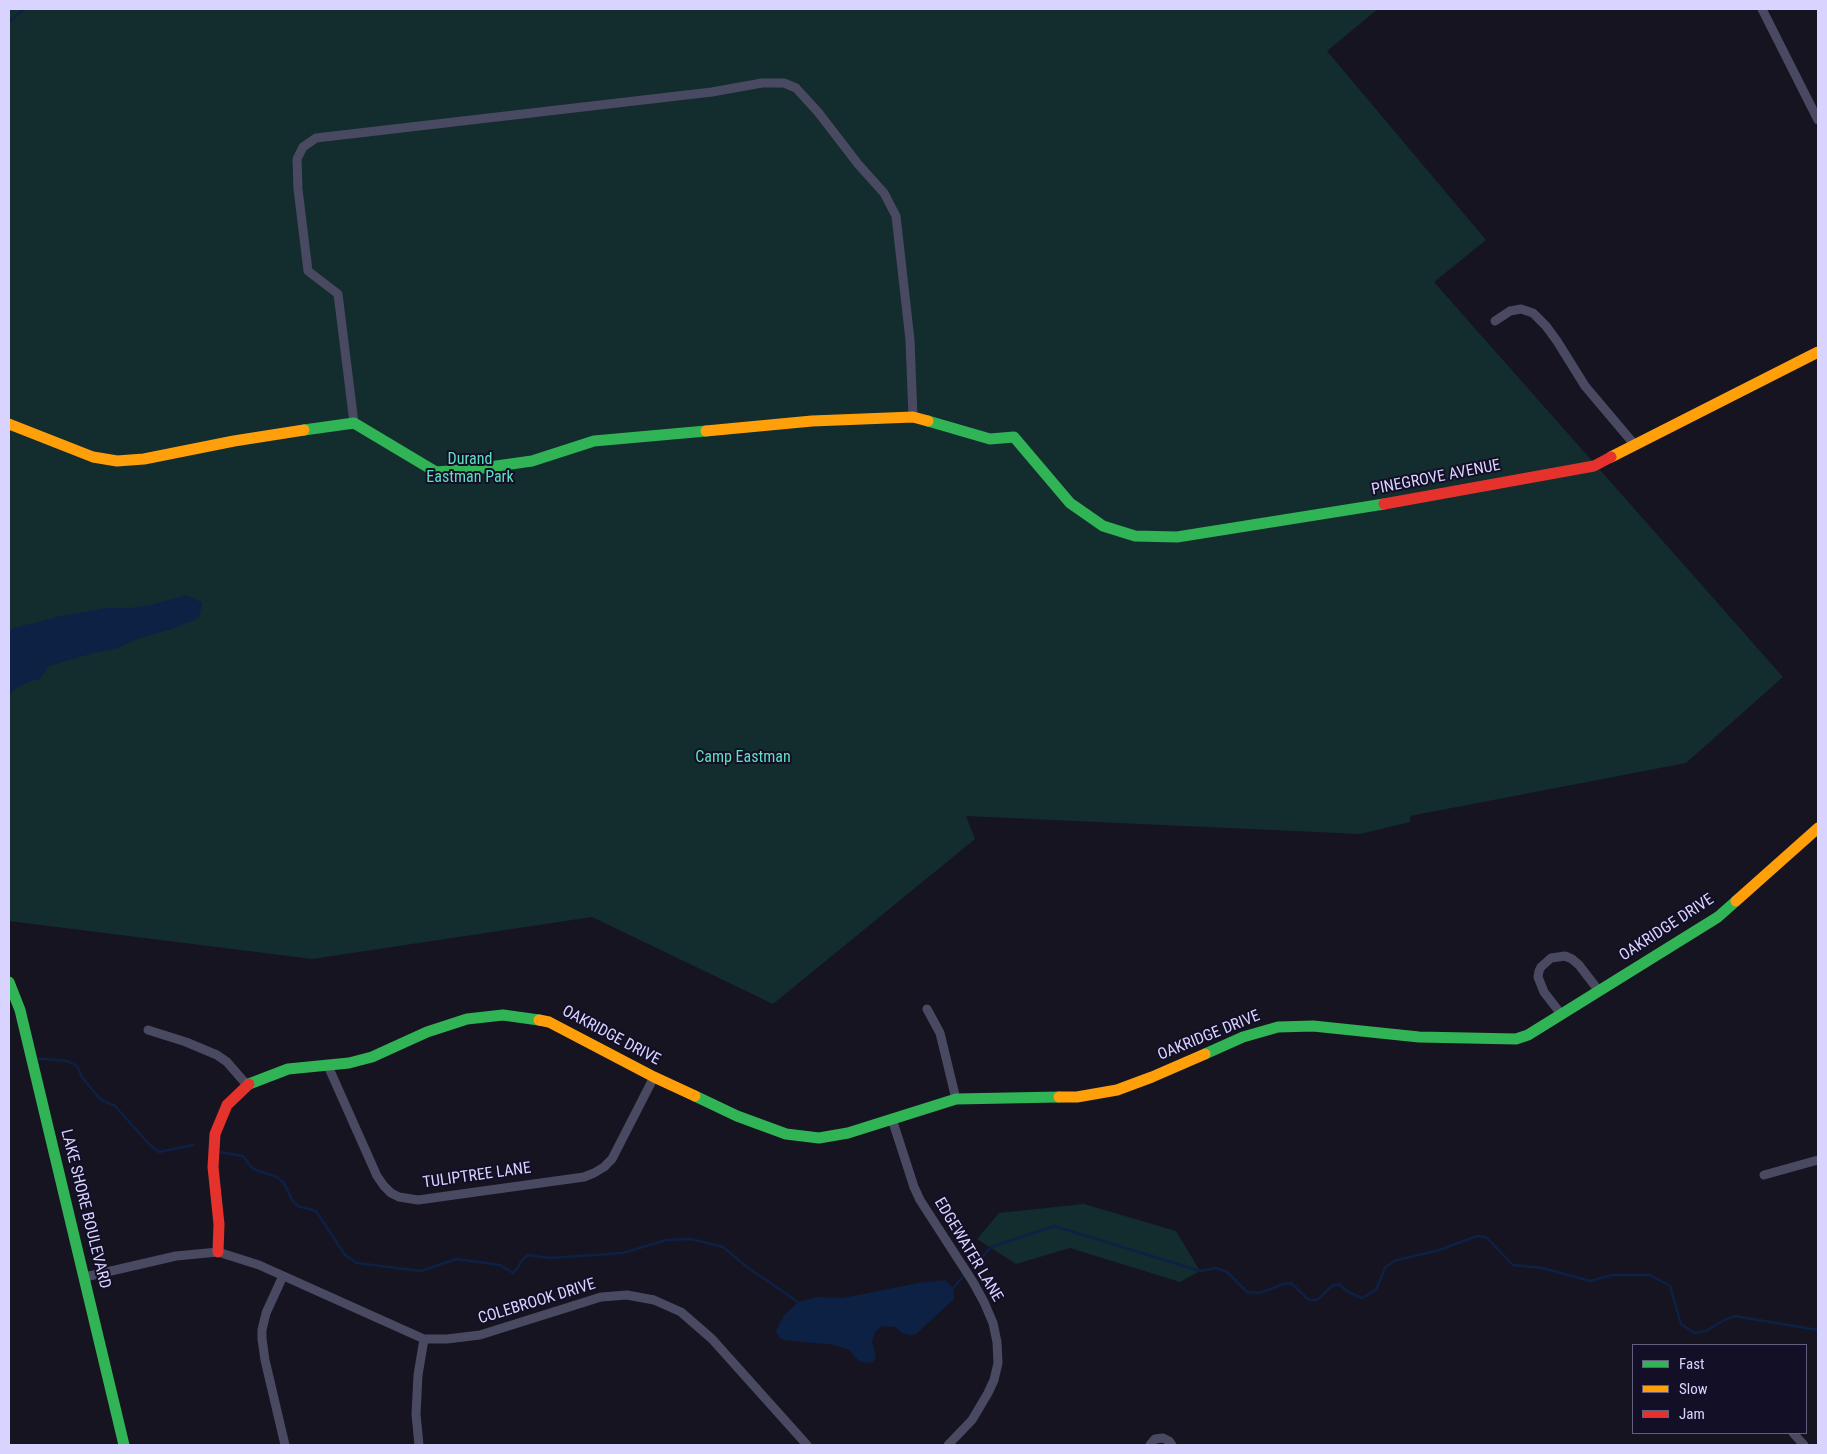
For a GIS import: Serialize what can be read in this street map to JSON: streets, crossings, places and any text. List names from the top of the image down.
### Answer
{
  "streets": {
    "street": [
      "PINEGROVE AVENUE",
      "OAKRIDGE DRIVE",
      "TULIPTREE LANE",
      "LAKE SHORE BOULEVARD",
      "EDGEWATER LANE",
      "COLEBROOK DRIVE"
    ]
  },
  "crossings": [
    ["OAKRIDGE DRIVE", "TULIPTREE LANE"],
    ["OAKRIDGE DRIVE", "EDGEWATER LANE"],
    ["OAKRIDGE DRIVE", "COLEBROOK DRIVE"],
    ["LAKE SHORE BOULEVARD", "COLEBROOK DRIVE"]
  ],
  "parks": ["Durand Eastman Park", "Camp Eastman"],
  "legend": ["Fast", "Slow", "Jam"]
}
